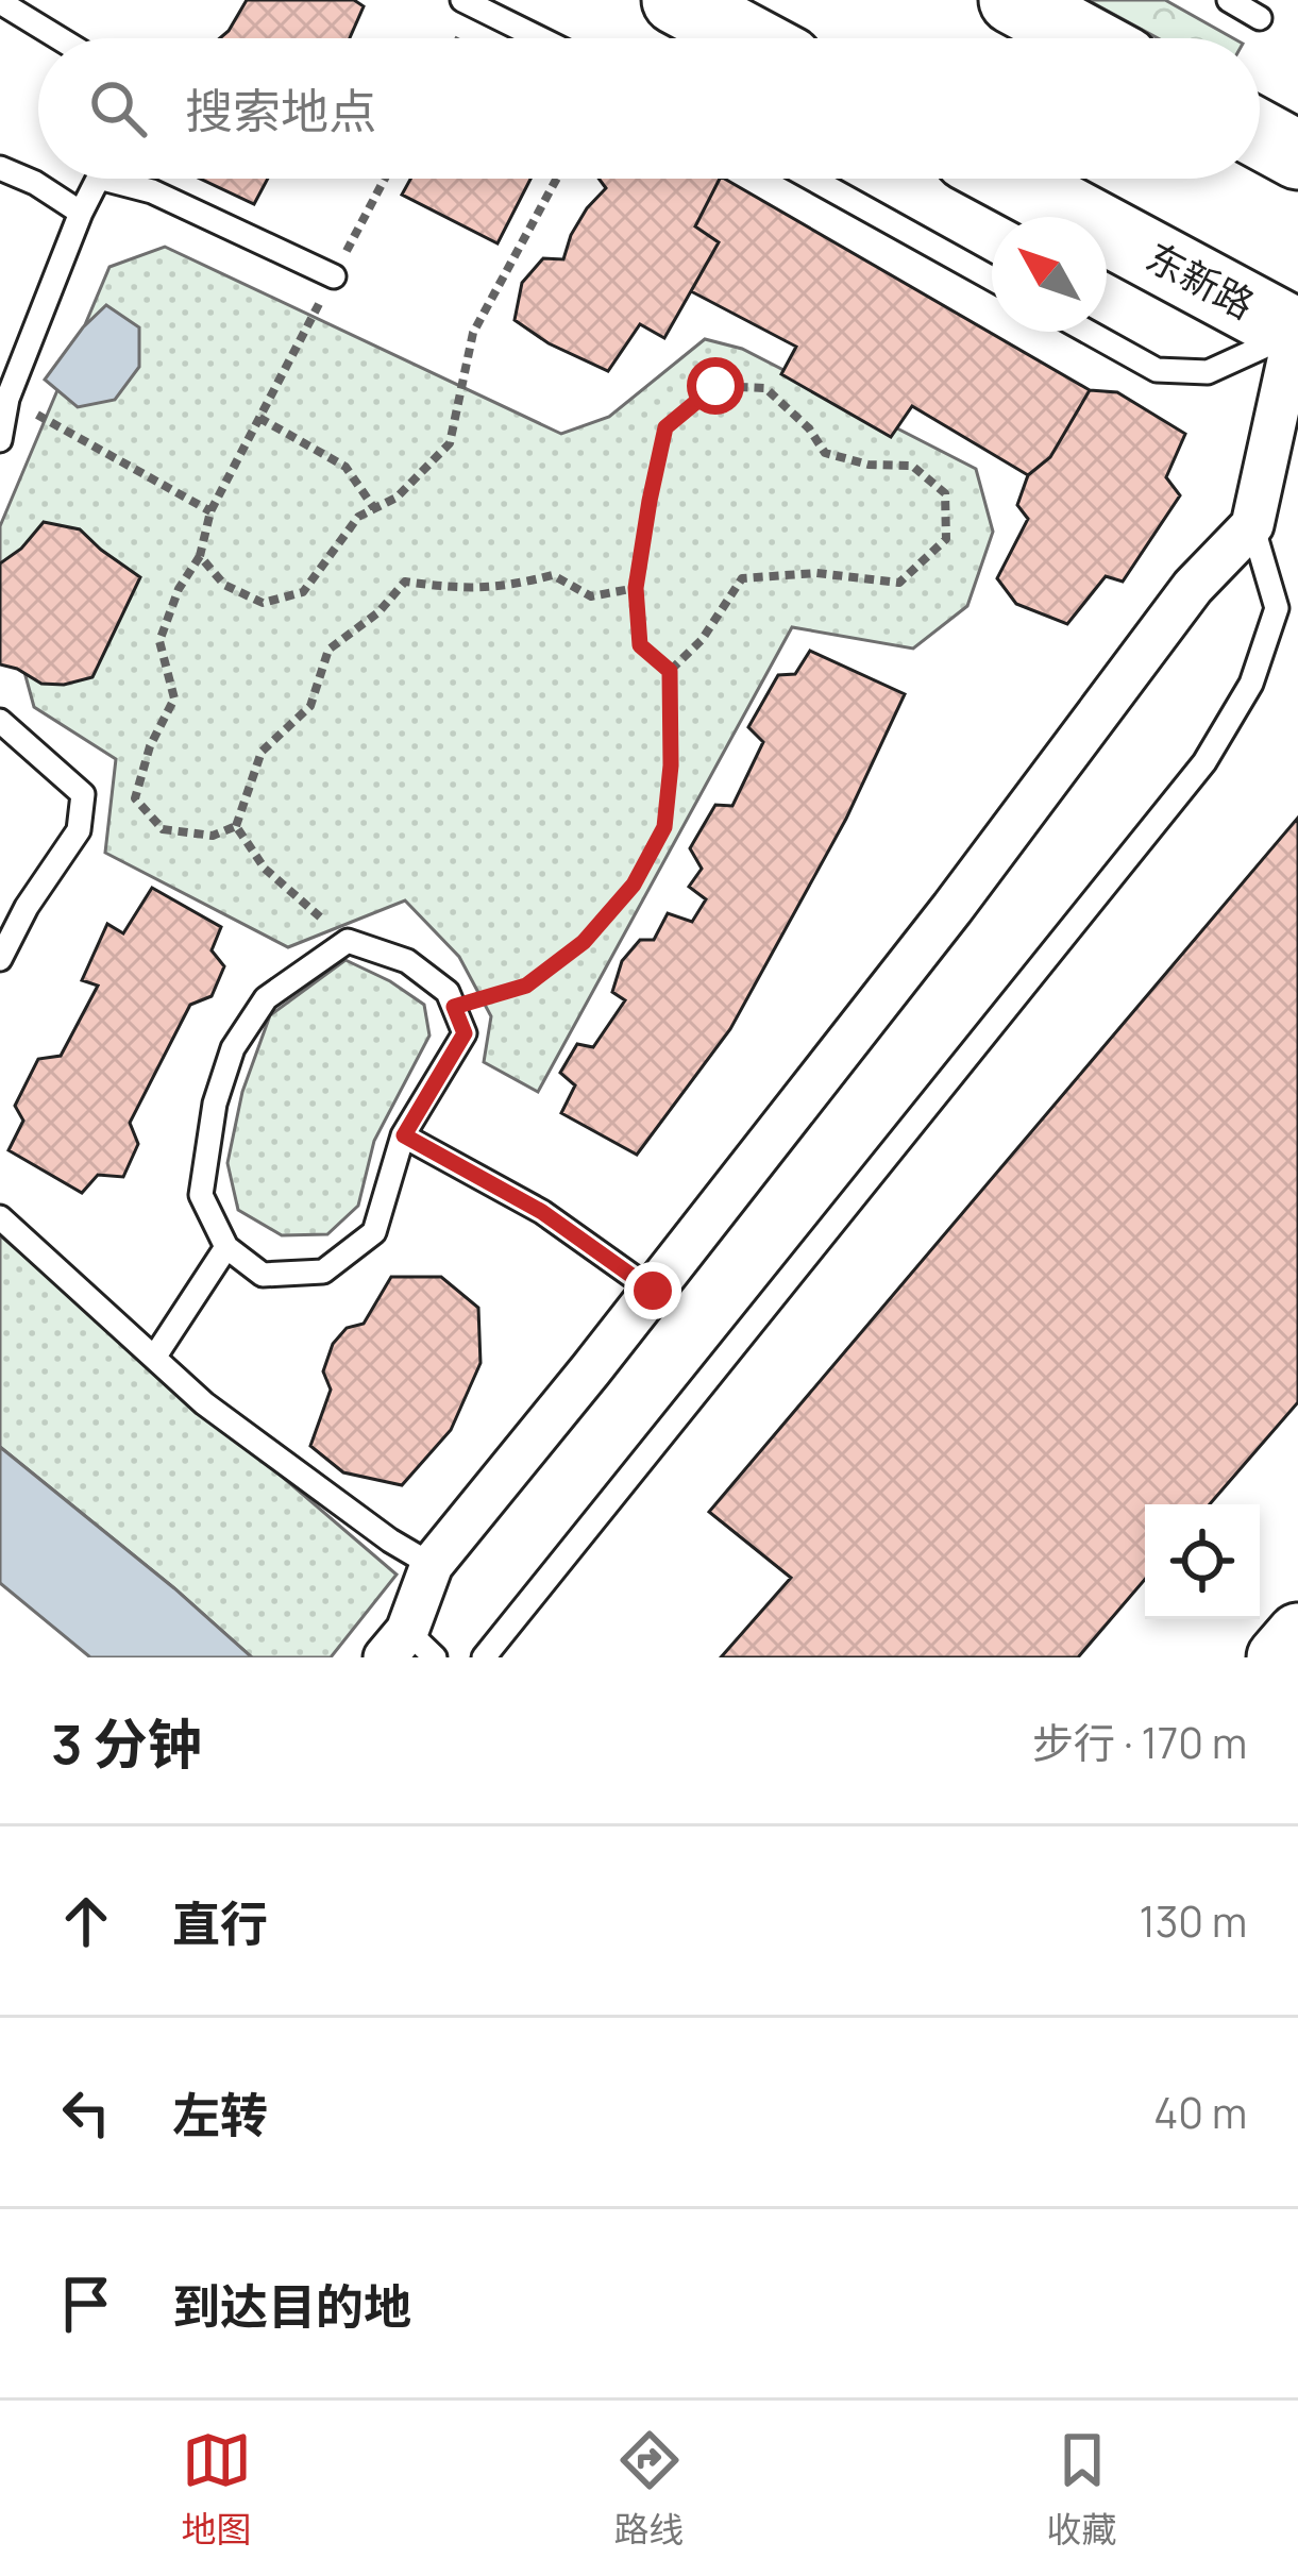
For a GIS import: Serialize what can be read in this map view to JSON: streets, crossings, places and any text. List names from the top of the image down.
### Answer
{
  "streets": {
    "main road": ["东新路"]
  },
  "north": "top left",
  "page": {
    "search": "搜索地点",
    "heading": ["3 分钟", "步行 · 170 m"],
    "list": [
      ["直行", "130 m"],
      ["左转", "40 m"],
      "到达目的地"
    ],
    "nav": ["地图", "路线", "收藏"]
  }
}
